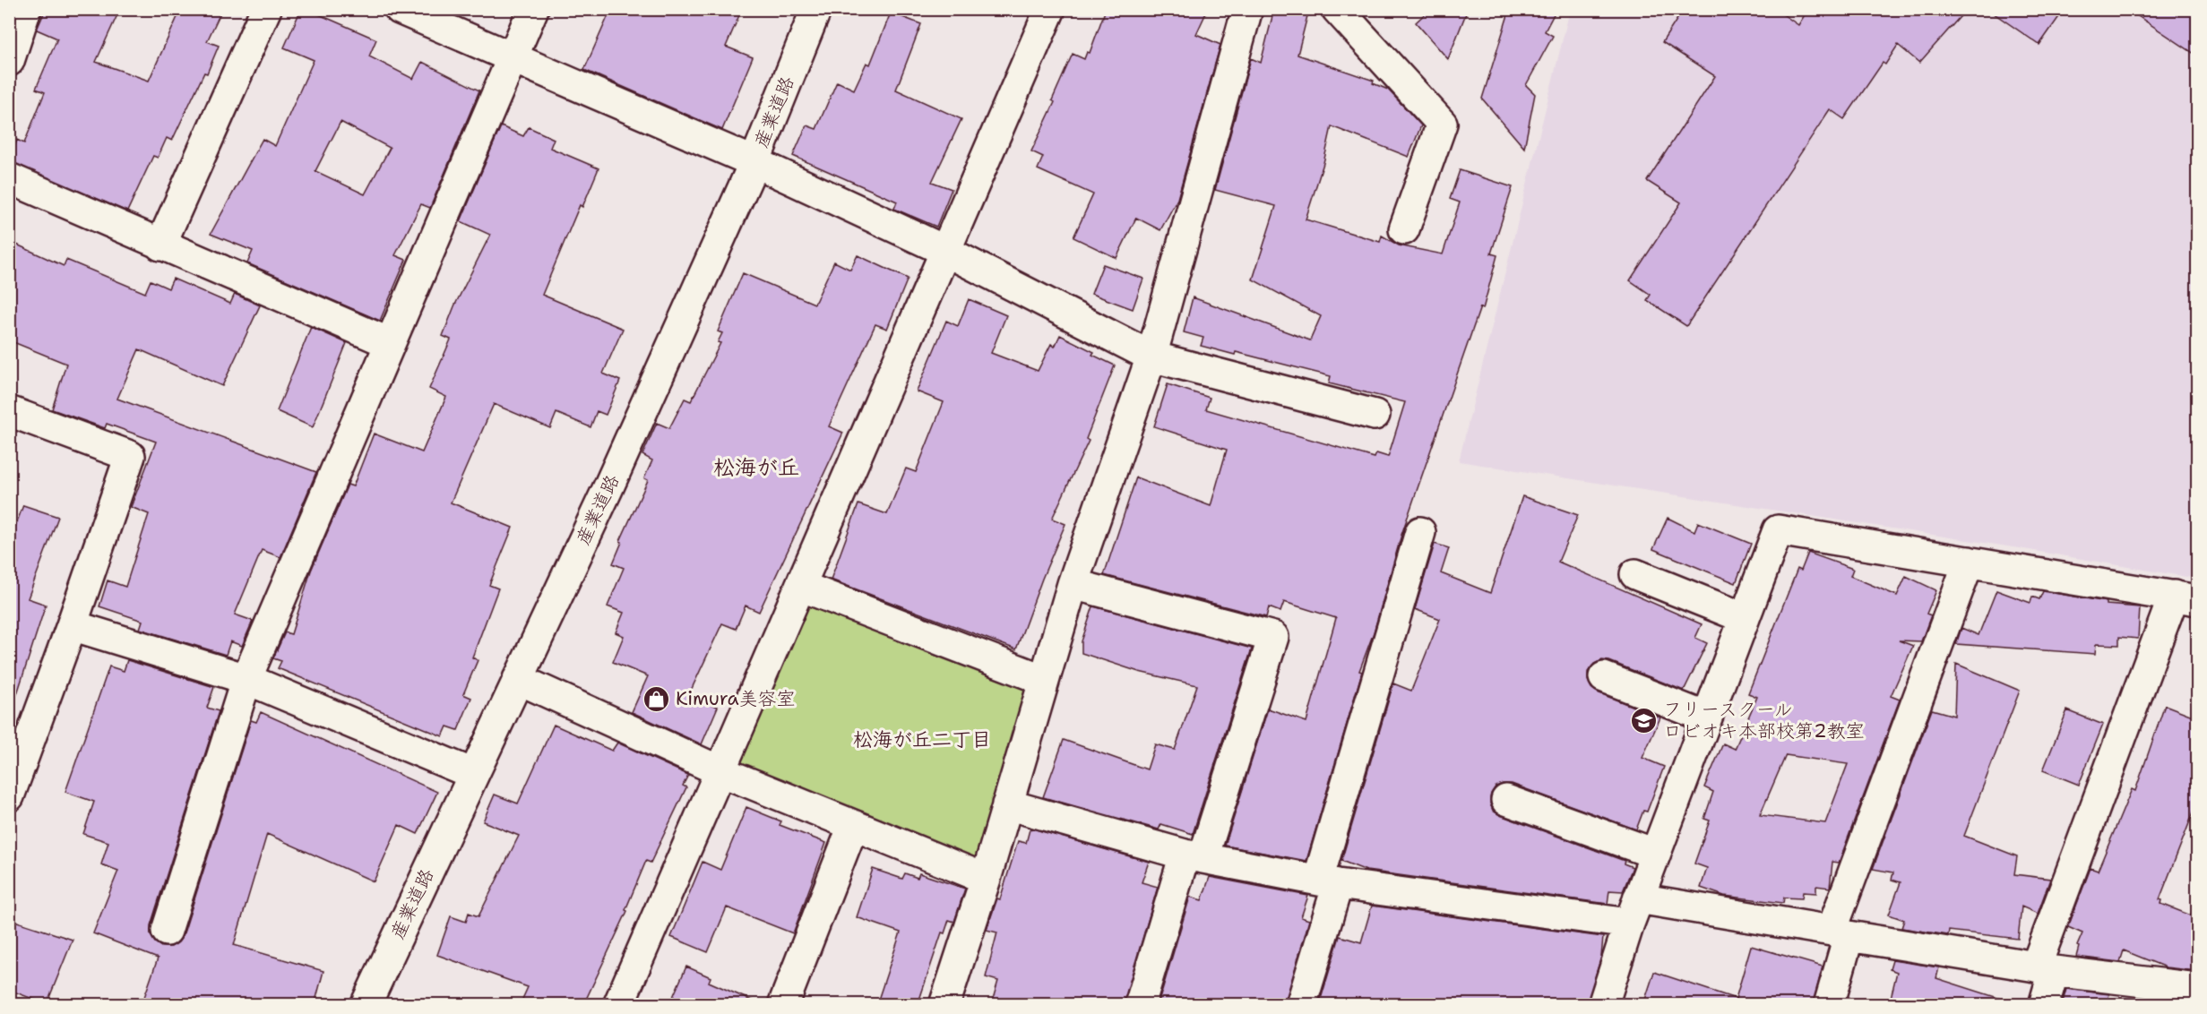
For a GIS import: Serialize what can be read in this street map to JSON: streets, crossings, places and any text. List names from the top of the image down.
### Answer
{
  "streets": {
    "street": ["産業道路"]
  },
  "districts": ["松海が丘", "松海が丘二丁目"],
  "places": {
    "shop": ["Kimura美容室"],
    "school or university": ["フリースクール ロビオキ本部校第2教室"]
  }
}
